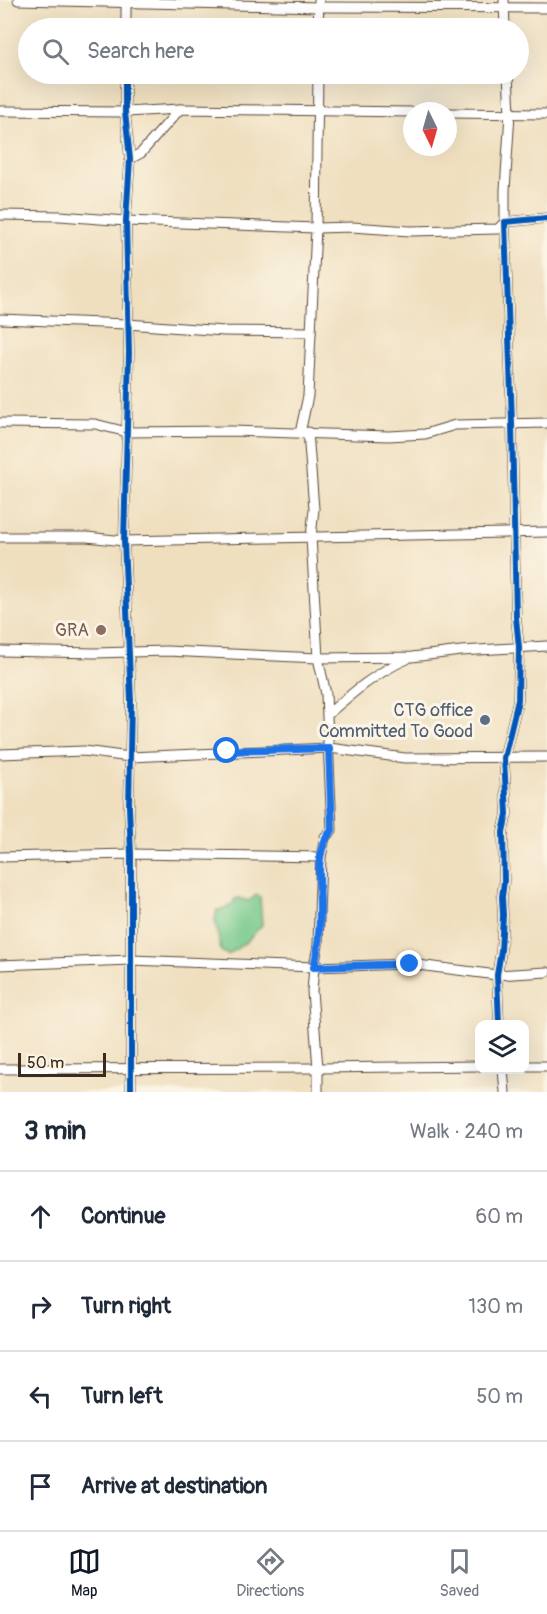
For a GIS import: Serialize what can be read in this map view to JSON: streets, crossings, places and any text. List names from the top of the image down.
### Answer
{
  "places": ["GRA", "CTG office Committed To Good"],
  "scale_bar": "50 m",
  "north": "bottom",
  "page": {
    "search": "Search here",
    "scale": "50 m",
    "heading": ["3 min", "Walk · 240 m"],
    "list": [
      ["Continue", "60 m"],
      ["Turn right", "130 m"],
      ["Turn left", "50 m"],
      "Arrive at destination"
    ],
    "nav": ["Map", "Directions", "Saved"]
  }
}
